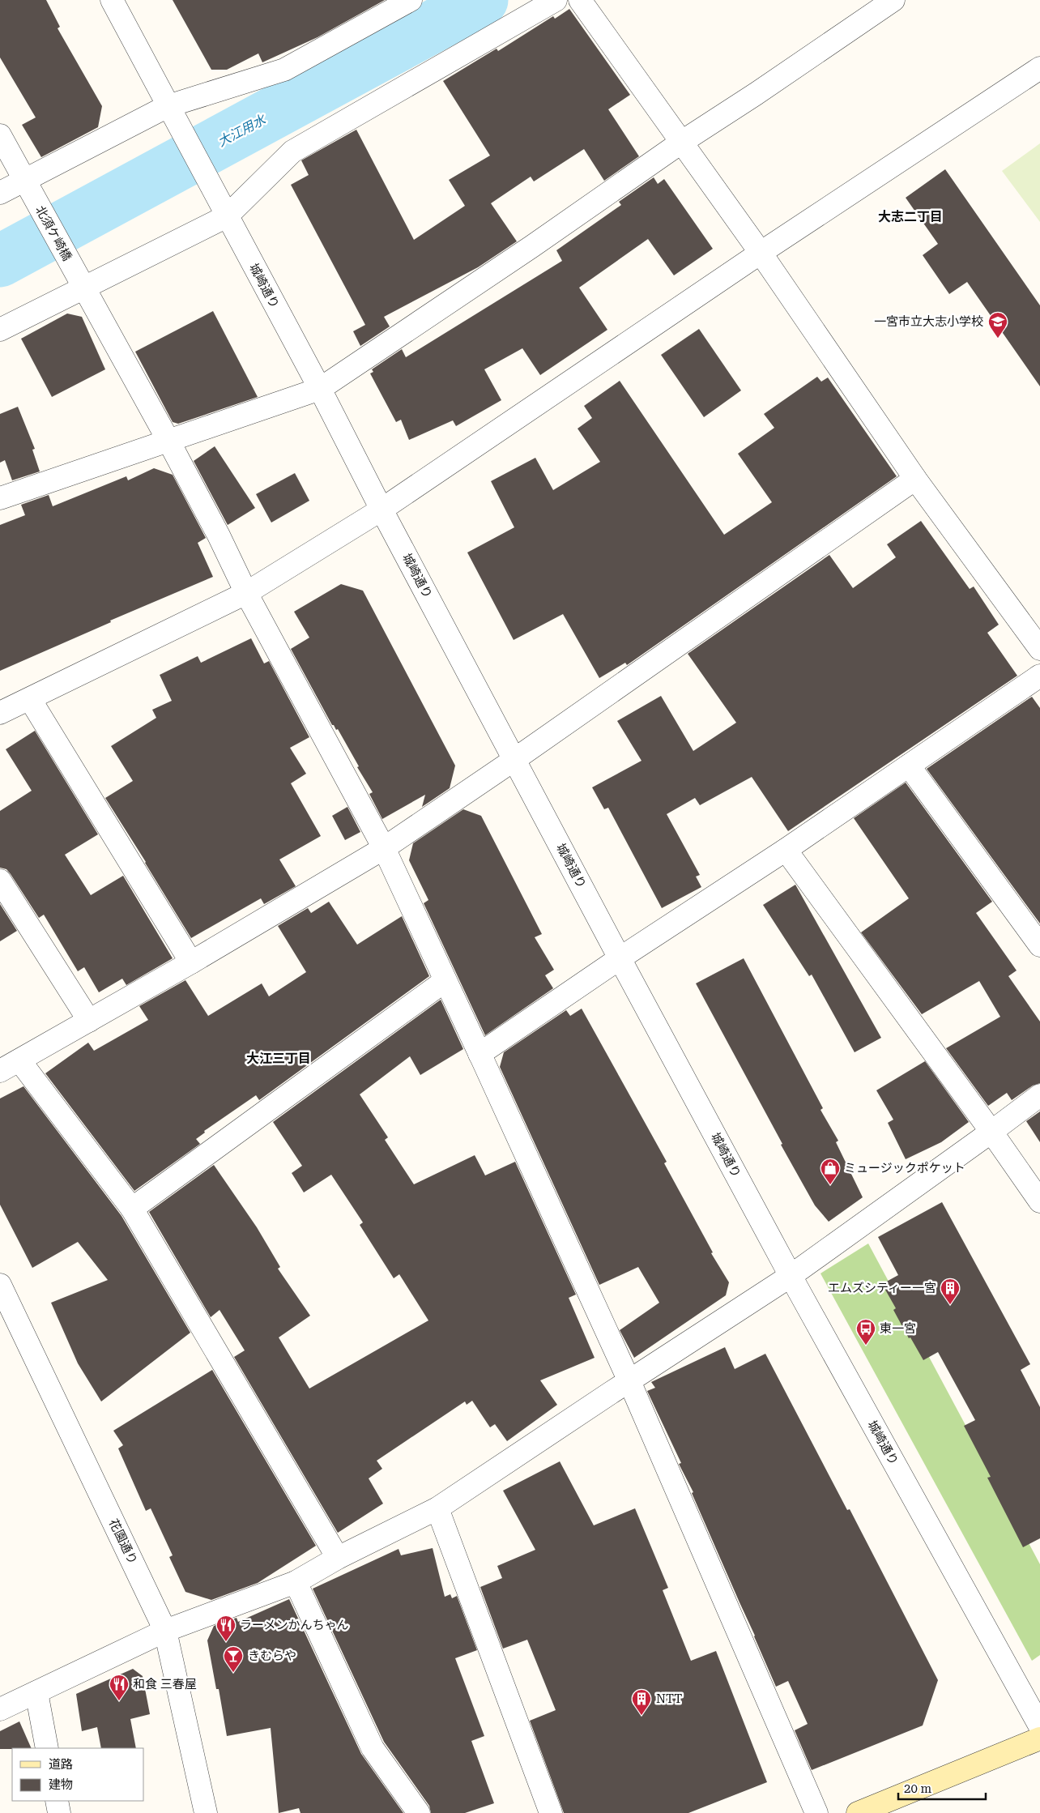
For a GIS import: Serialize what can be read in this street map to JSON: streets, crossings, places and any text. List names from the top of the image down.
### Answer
{
  "streets": {
    "street": ["北須ケ崎橋", "城崎通り", "花園通り"]
  },
  "districts": ["大志二丁目", "大江三丁目"],
  "water": ["大江用水"],
  "places": {
    "school or university": ["一宮市立大志小学校"],
    "shop": ["ミュージックポケット"],
    "building": ["エムズシティー一宮", "NTT"],
    "bus stop": ["東一宮"],
    "restaurant": ["ラーメンかんちゃん", "和食 三春屋"],
    "bar": ["きむらや"]
  },
  "legend": ["道路", "建物"],
  "scale_bar": "20 m"
}
